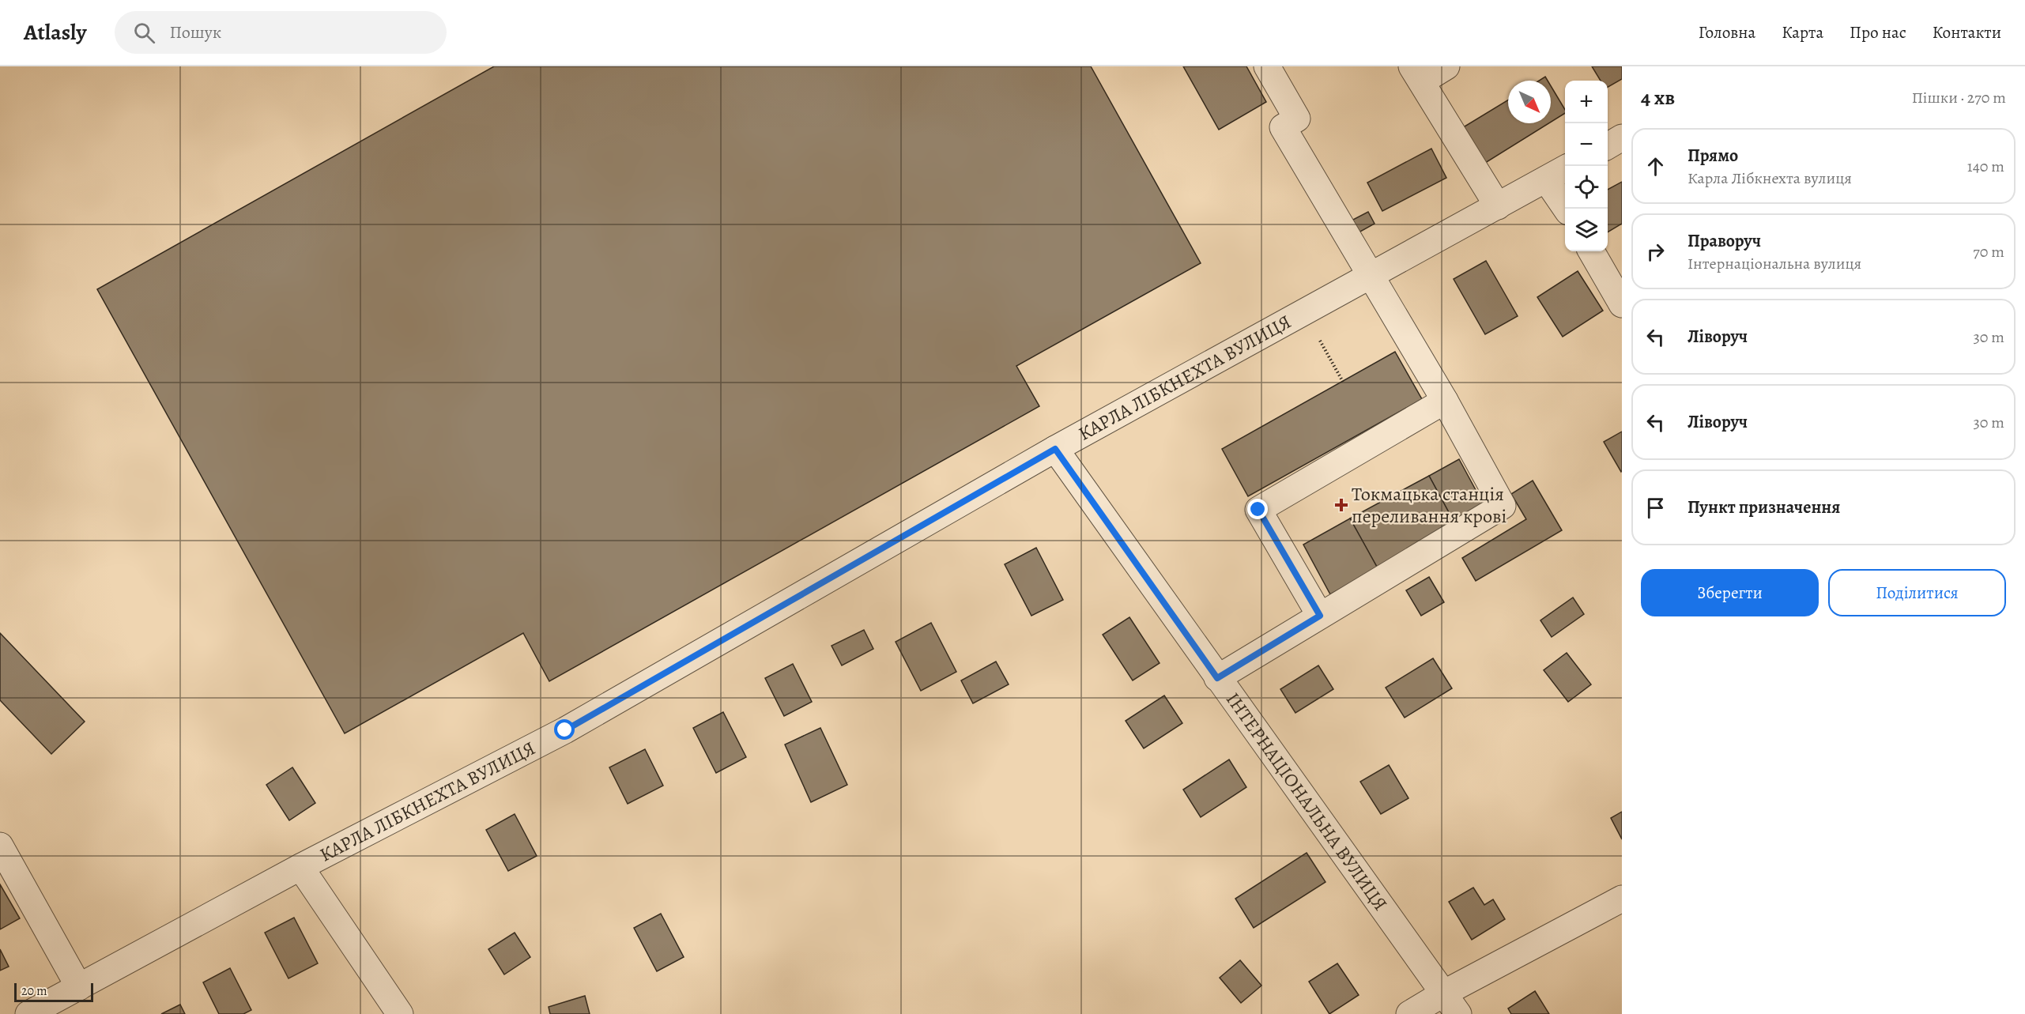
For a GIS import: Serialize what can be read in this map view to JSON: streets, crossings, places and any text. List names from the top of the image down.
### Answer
{
  "streets": {
    "street": ["КАРЛА ЛІБКНЕХТА ВУЛИЦЯ", "ІНТЕРНАЦІОНАЛЬНА ВУЛИЦЯ"]
  },
  "crossings": [
    ["КАРЛА ЛІБКНЕХТА ВУЛИЦЯ", "ІНТЕРНАЦІОНАЛЬНА ВУЛИЦЯ"]
  ],
  "places": {
    "health": ["Токмацька станція переливання крові"]
  },
  "scale_bar": "20 m",
  "north": "bottom right",
  "page": {
    "header": "Atlasly",
    "search": "Пошук",
    "nav": [
      "Головна",
      "Карта",
      "Про нас",
      "Контакти"
    ],
    "heading": ["4 хв", "Пішки · 270 m"],
    "map_buttons": ["+", "−"],
    "list": [
      ["Прямо", "Карла Лібкнехта вулиця", "140 m"],
      ["Праворуч", "Інтернаціональна вулиця", "70 m"],
      ["Ліворуч", "30 m"],
      ["Ліворуч", "30 m"],
      "Пункт призначення"
    ],
    "buttons": ["Зберегти", "Поділитися"],
    "scale": "20 m"
  }
}
